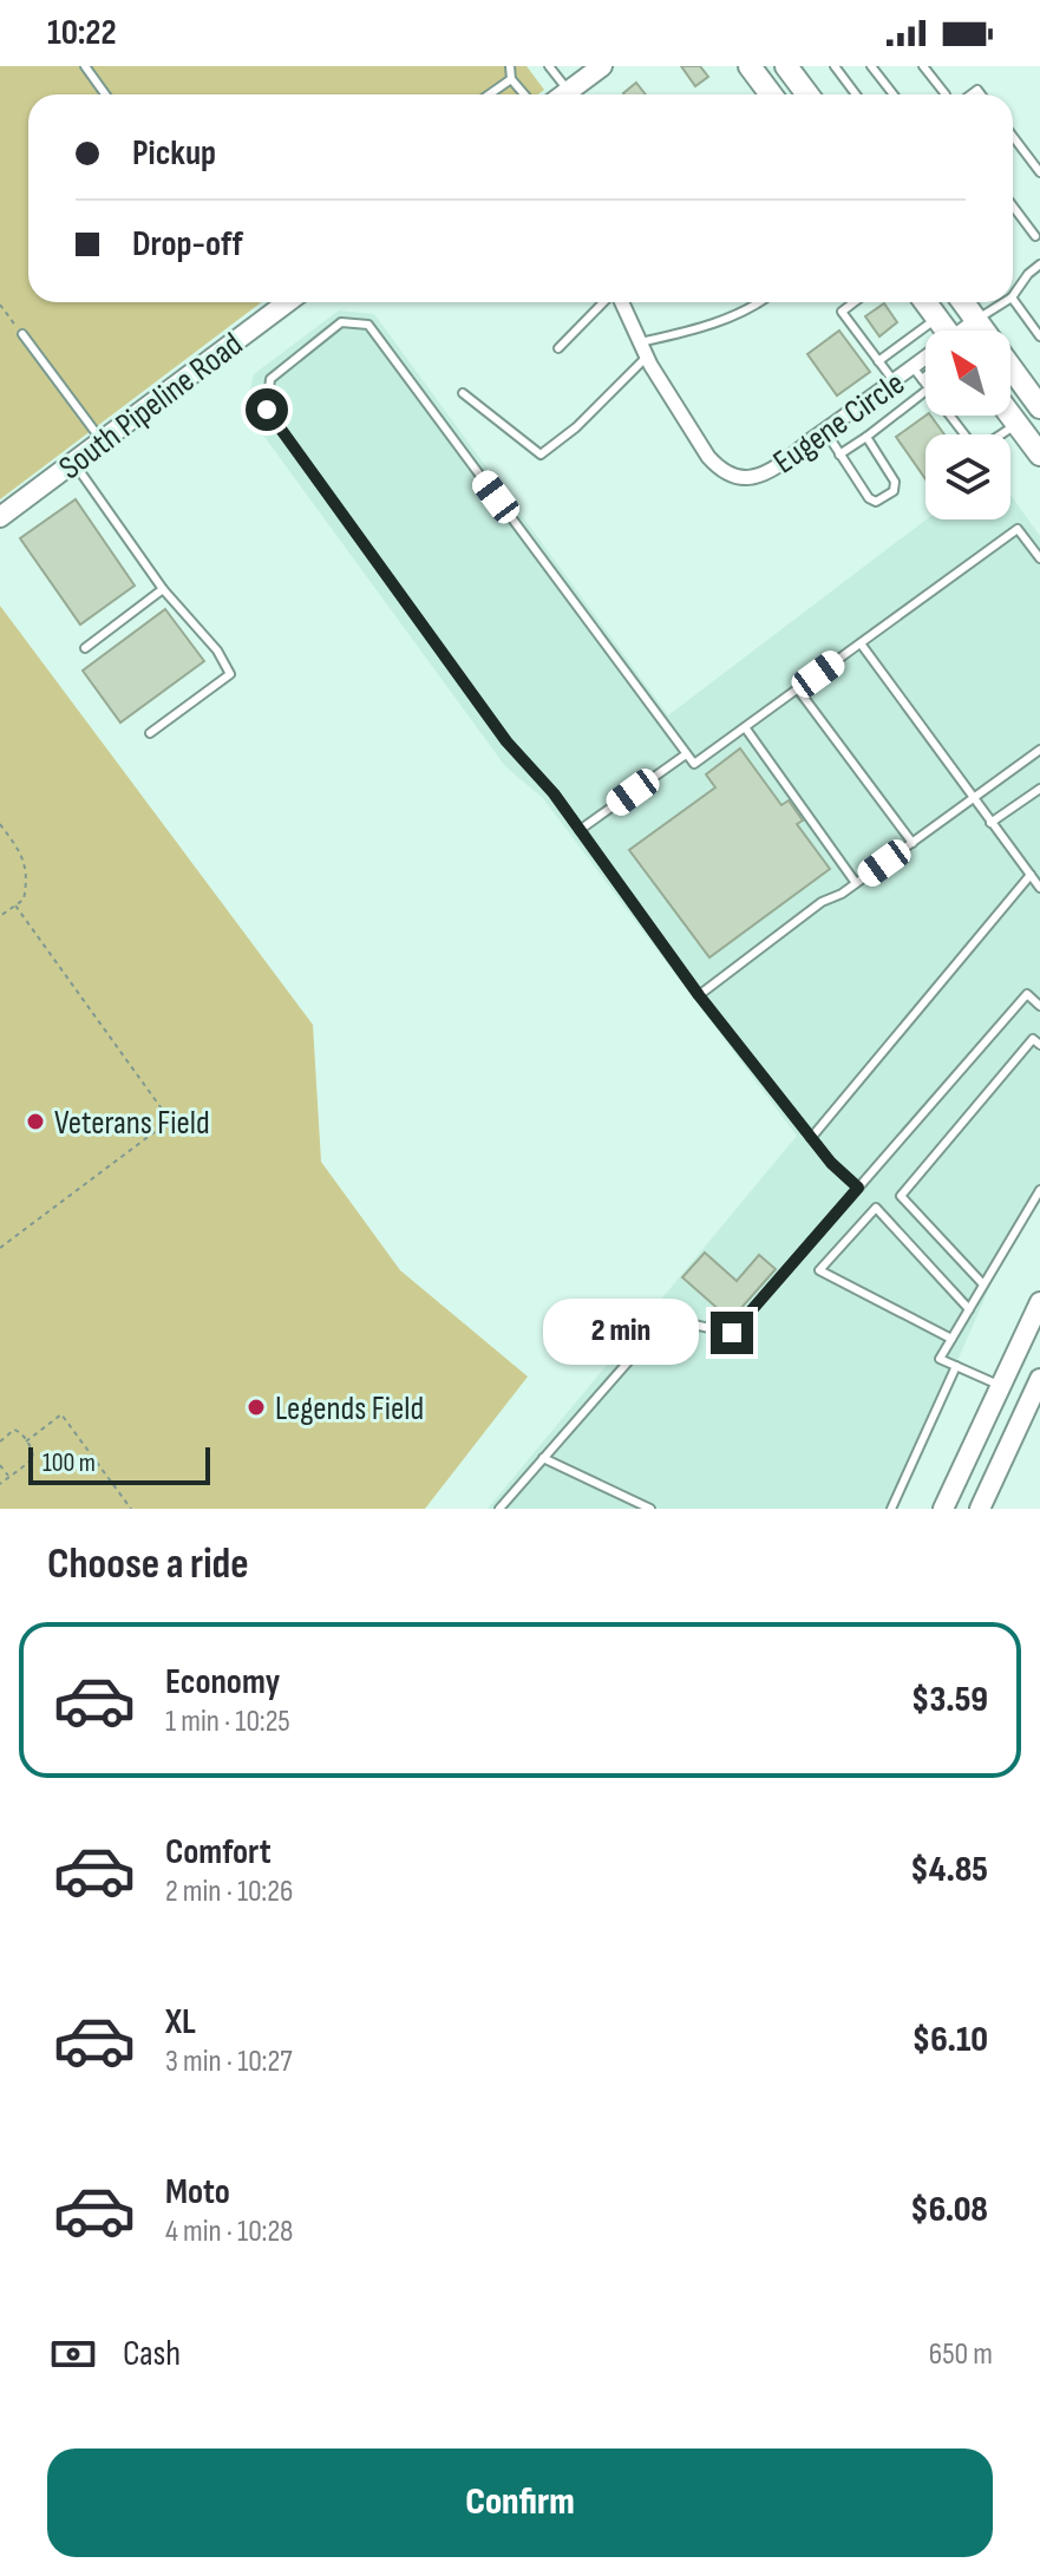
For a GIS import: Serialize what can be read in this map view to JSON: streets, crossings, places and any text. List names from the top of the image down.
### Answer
{
  "streets": {
    "street": ["South Pipeline Road", "Eugene Circle"]
  },
  "places": ["Veterans Field", "Legends Field"],
  "scale_bar": "100 m",
  "north": "top left",
  "page": {
    "status": "10:22",
    "banner": ["Pickup", "Drop-off"],
    "bubble": "2 min",
    "scale": "100 m",
    "heading": "Choose a ride",
    "list": [
      {
        "name": "Economy",
        "note": "1 min · 10:25",
        "value": "$3.59"
      },
      {
        "name": "Comfort",
        "note": "2 min · 10:26",
        "value": "$4.85"
      },
      {
        "name": "XL",
        "note": "3 min · 10:27",
        "value": "$6.10"
      },
      {
        "name": "Moto",
        "note": "4 min · 10:28",
        "value": "$6.08"
      }
    ],
    "pay": ["Cash", "650 m"],
    "buttons": "Confirm"
  }
}
